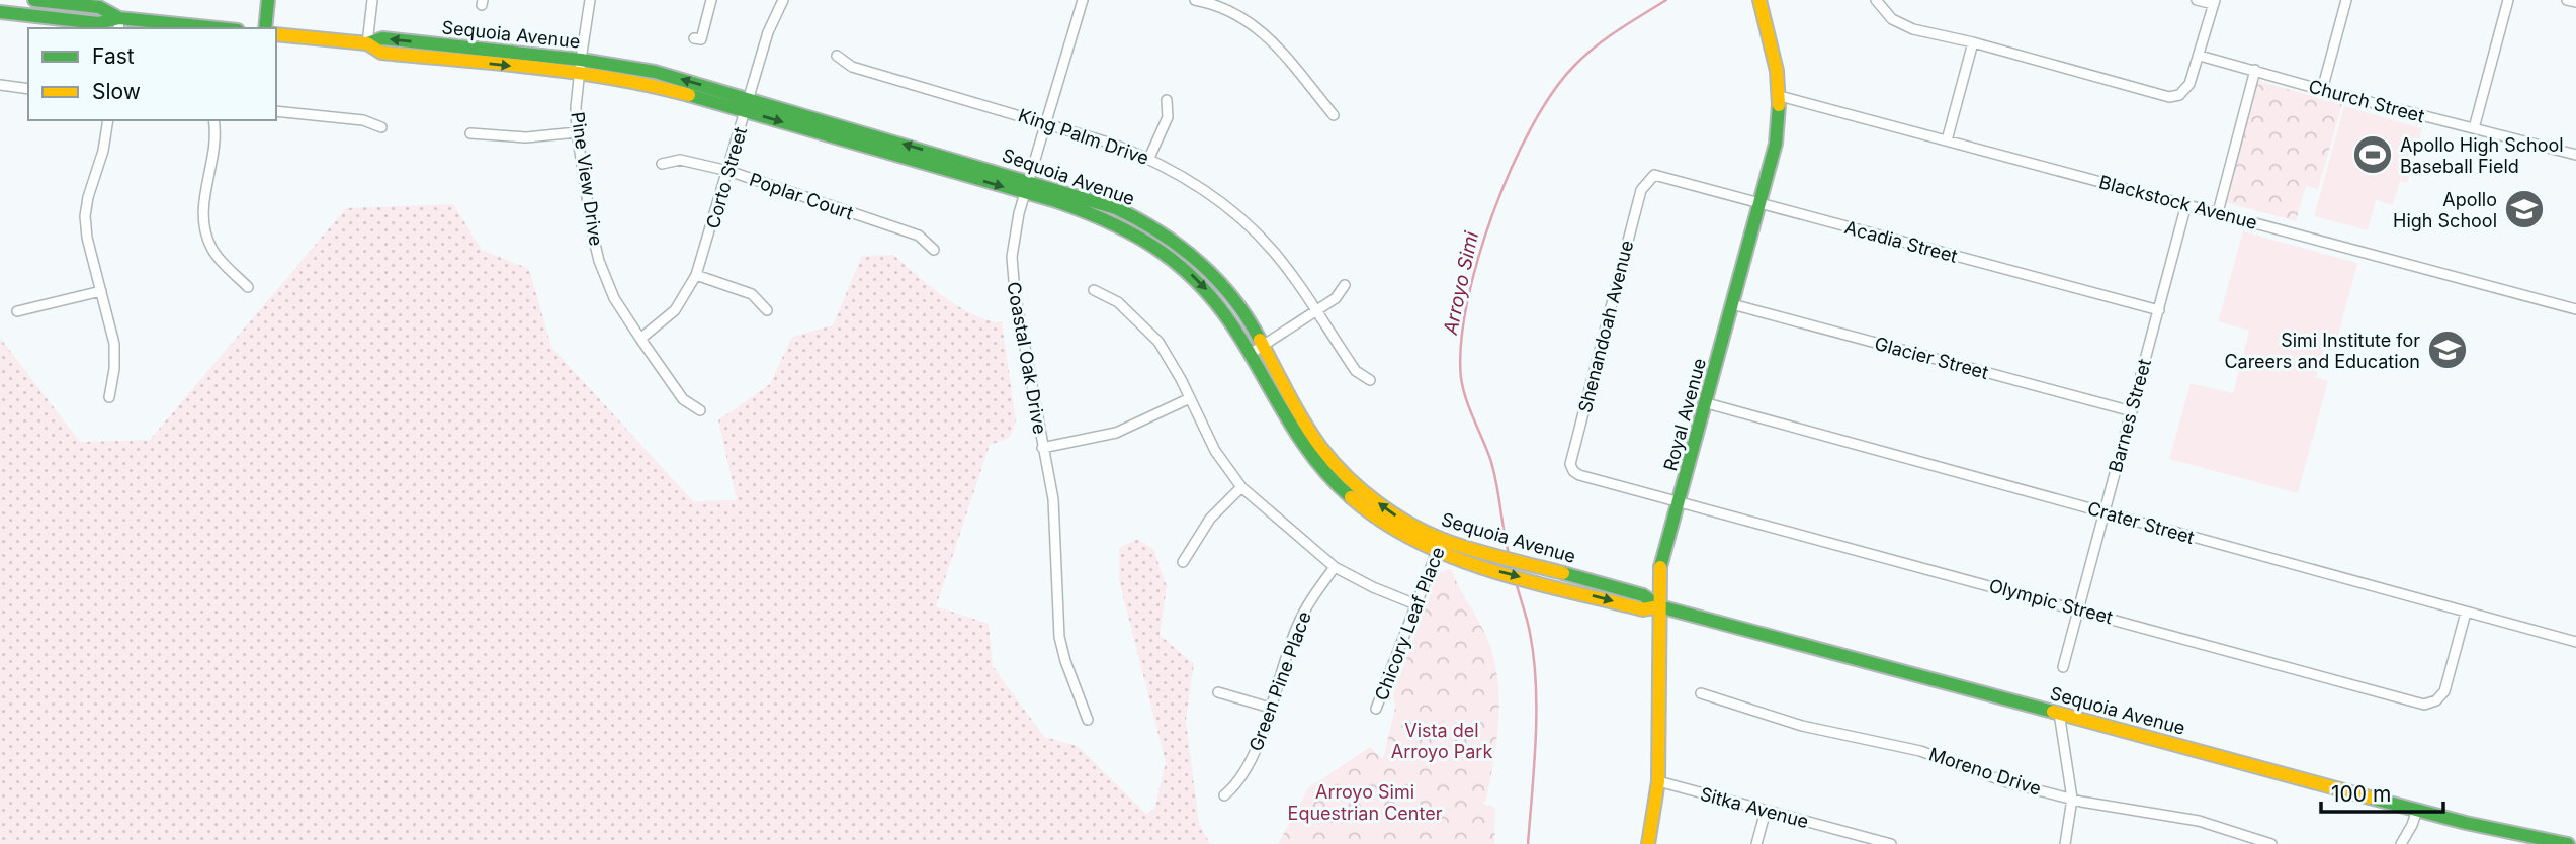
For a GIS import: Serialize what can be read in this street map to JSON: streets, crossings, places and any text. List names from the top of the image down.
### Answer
{
  "streets": {
    "main road": ["Sequoia Avenue", "Royal Avenue"],
    "street": [
      "Church Street",
      "King Palm Drive",
      "Corto Street",
      "Pine View Drive",
      "Poplar Court",
      "Blackstock Avenue",
      "Acadia Street",
      "Shenandoah Avenue",
      "Coastal Oak Drive",
      "Glacier Street",
      "Barnes Street",
      "Crater Street",
      "Olympic Street",
      "Chicory Leaf Place",
      "Green Pine Place",
      "Moreno Drive",
      "Sitka Avenue"
    ]
  },
  "crossings": [
    ["Sequoia Avenue", "Corto Street"],
    ["Sequoia Avenue", "Pine View Drive"],
    ["Sequoia Avenue", "Coastal Oak Drive"],
    ["Sequoia Avenue", "Royal Avenue"],
    ["Sequoia Avenue", "Chicory Leaf Place"],
    ["King Palm Drive", "Coastal Oak Drive"],
    ["Corto Street", "Pine View Drive"],
    ["Corto Street", "Poplar Court"],
    ["Blackstock Avenue", "Royal Avenue"],
    ["Blackstock Avenue", "Barnes Street"],
    ["Acadia Street", "Shenandoah Avenue"],
    ["Acadia Street", "Royal Avenue"],
    ["Acadia Street", "Barnes Street"],
    ["Shenandoah Avenue", "Olympic Street"],
    ["Glacier Street", "Royal Avenue"],
    ["Glacier Street", "Barnes Street"],
    ["Royal Avenue", "Crater Street"],
    ["Royal Avenue", "Olympic Street"],
    ["Royal Avenue", "Sitka Avenue"],
    ["Barnes Street", "Crater Street"],
    ["Barnes Street", "Olympic Street"],
    ["Crater Street", "Olympic Street"]
  ],
  "water": ["Arroyo Simi"],
  "parks": ["Vista del Arroyo Park", "Arroyo Simi Equestrian Center"],
  "places": {
    "sports": ["Apollo High School Baseball Field"],
    "school or university": ["Apollo High School", "Simi Institute for Careers and Education"]
  },
  "legend": ["Fast", "Slow"],
  "scale_bar": "100 m"
}
